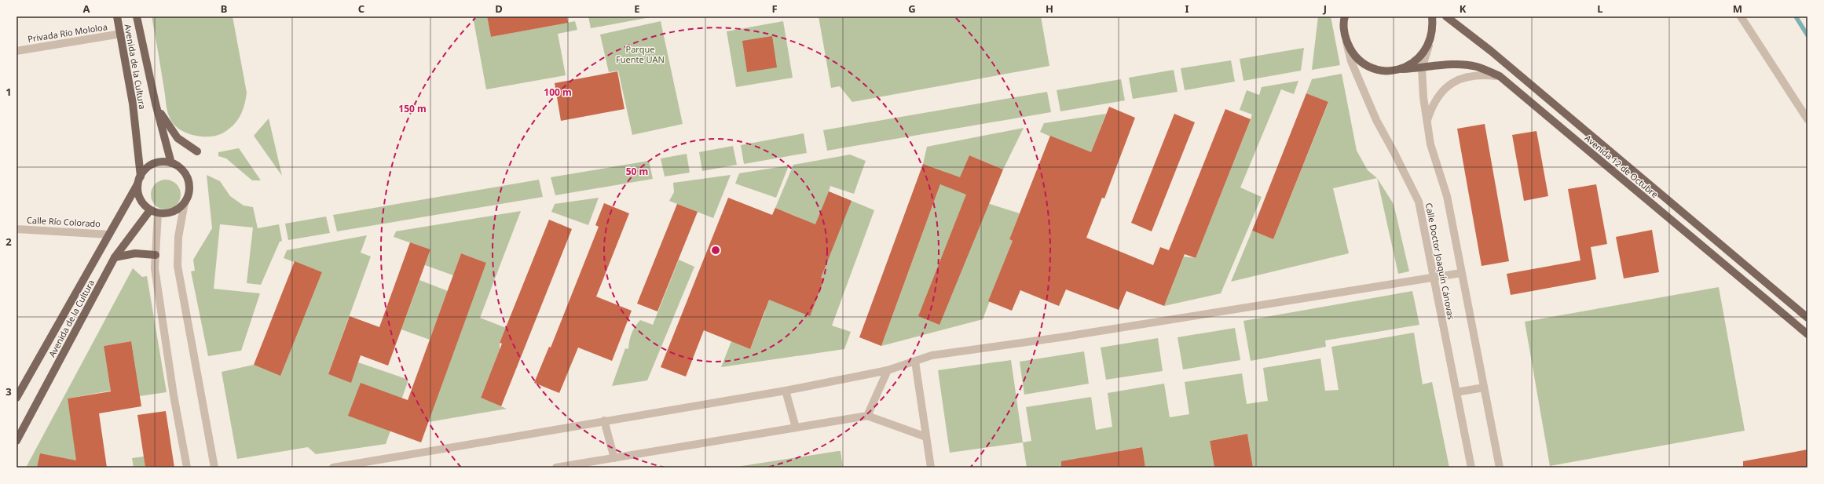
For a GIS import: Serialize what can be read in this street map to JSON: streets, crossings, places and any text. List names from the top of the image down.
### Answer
{
  "streets": {
    "main road": ["Avenida de la Cultura", "Avenida 12 de Octubre"],
    "street": ["Privada Río Mololoa", "Calle Río Colorado", "Calle Doctor Joaquín Cánovas"]
  },
  "crossings": [
    ["Privada Río Mololoa", "Avenida de la Cultura"],
    ["Avenida de la Cultura", "Calle Río Colorado"],
    ["Avenida 12 de Octubre", "Calle Doctor Joaquín Cánovas"]
  ],
  "parks": ["Parque Fuente UAN"],
  "grid": {
    "columns": [
      "A",
      "B",
      "C",
      "D",
      "E",
      "F",
      "G",
      "H",
      "I",
      "J",
      "K",
      "L",
      "M"
    ],
    "rows": ["1", "2", "3"]
  },
  "rings": ["100 m", "150 m", "50 m"]
}
